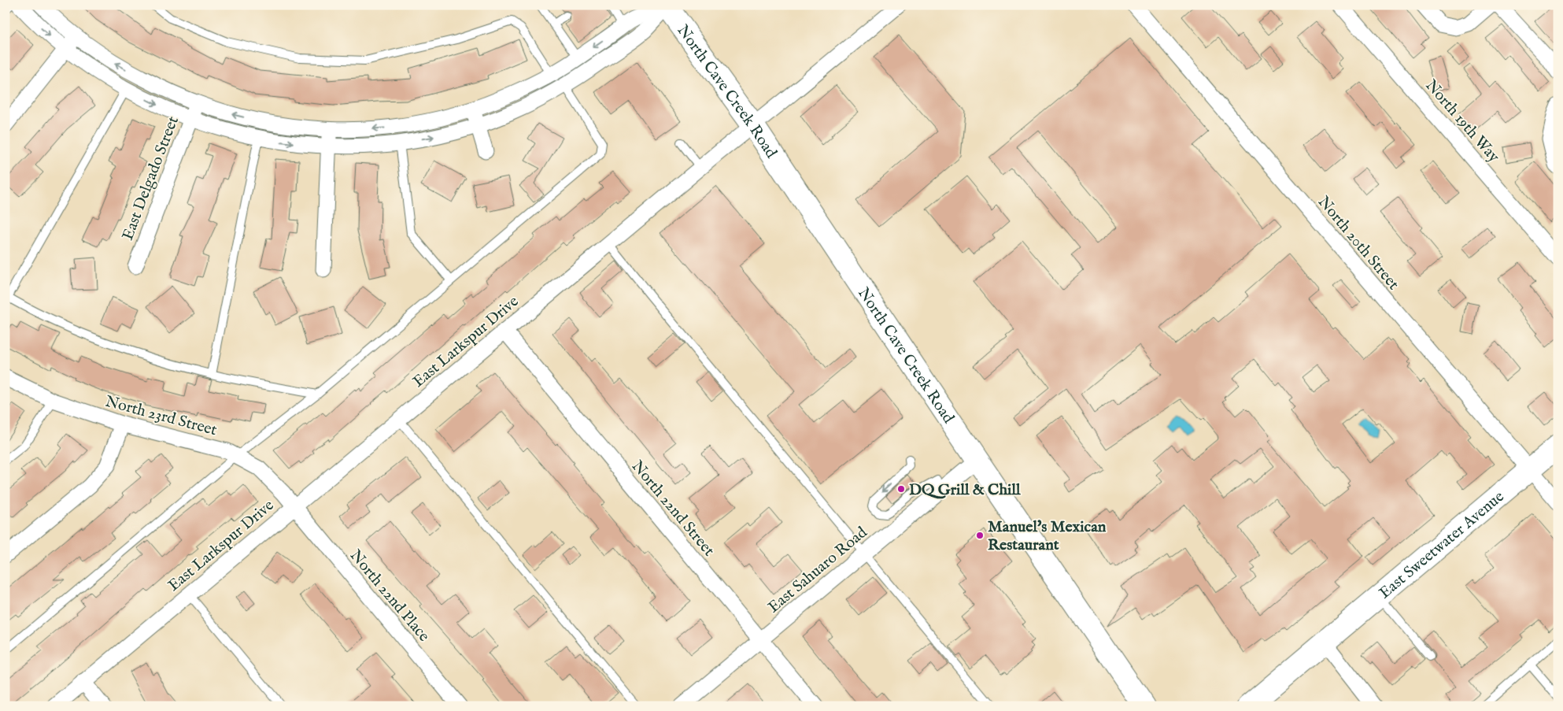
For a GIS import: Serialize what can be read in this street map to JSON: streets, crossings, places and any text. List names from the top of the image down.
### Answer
{
  "streets": {
    "main road": ["North Cave Creek Road", "East Sweetwater Avenue"],
    "street": [
      "North 19th Way",
      "East Delgado Street",
      "North 20th Street",
      "East Larkspur Drive",
      "North 23rd Street",
      "North 22nd Street",
      "East Sahuaro Road",
      "North 22nd Place"
    ]
  },
  "crossings": [
    ["North Cave Creek Road", "East Larkspur Drive"],
    ["North Cave Creek Road", "East Sahuaro Road"],
    ["North 20th Street", "East Sweetwater Avenue"],
    ["East Larkspur Drive", "North 23rd Street"],
    ["East Larkspur Drive", "North 22nd Street"],
    ["East Larkspur Drive", "North 22nd Place"],
    ["North 23rd Street", "North 22nd Place"],
    ["North 22nd Street", "East Sahuaro Road"]
  ],
  "places": ["DQ Grill & Chill", "Manuel's Mexican Restaurant"]
}
